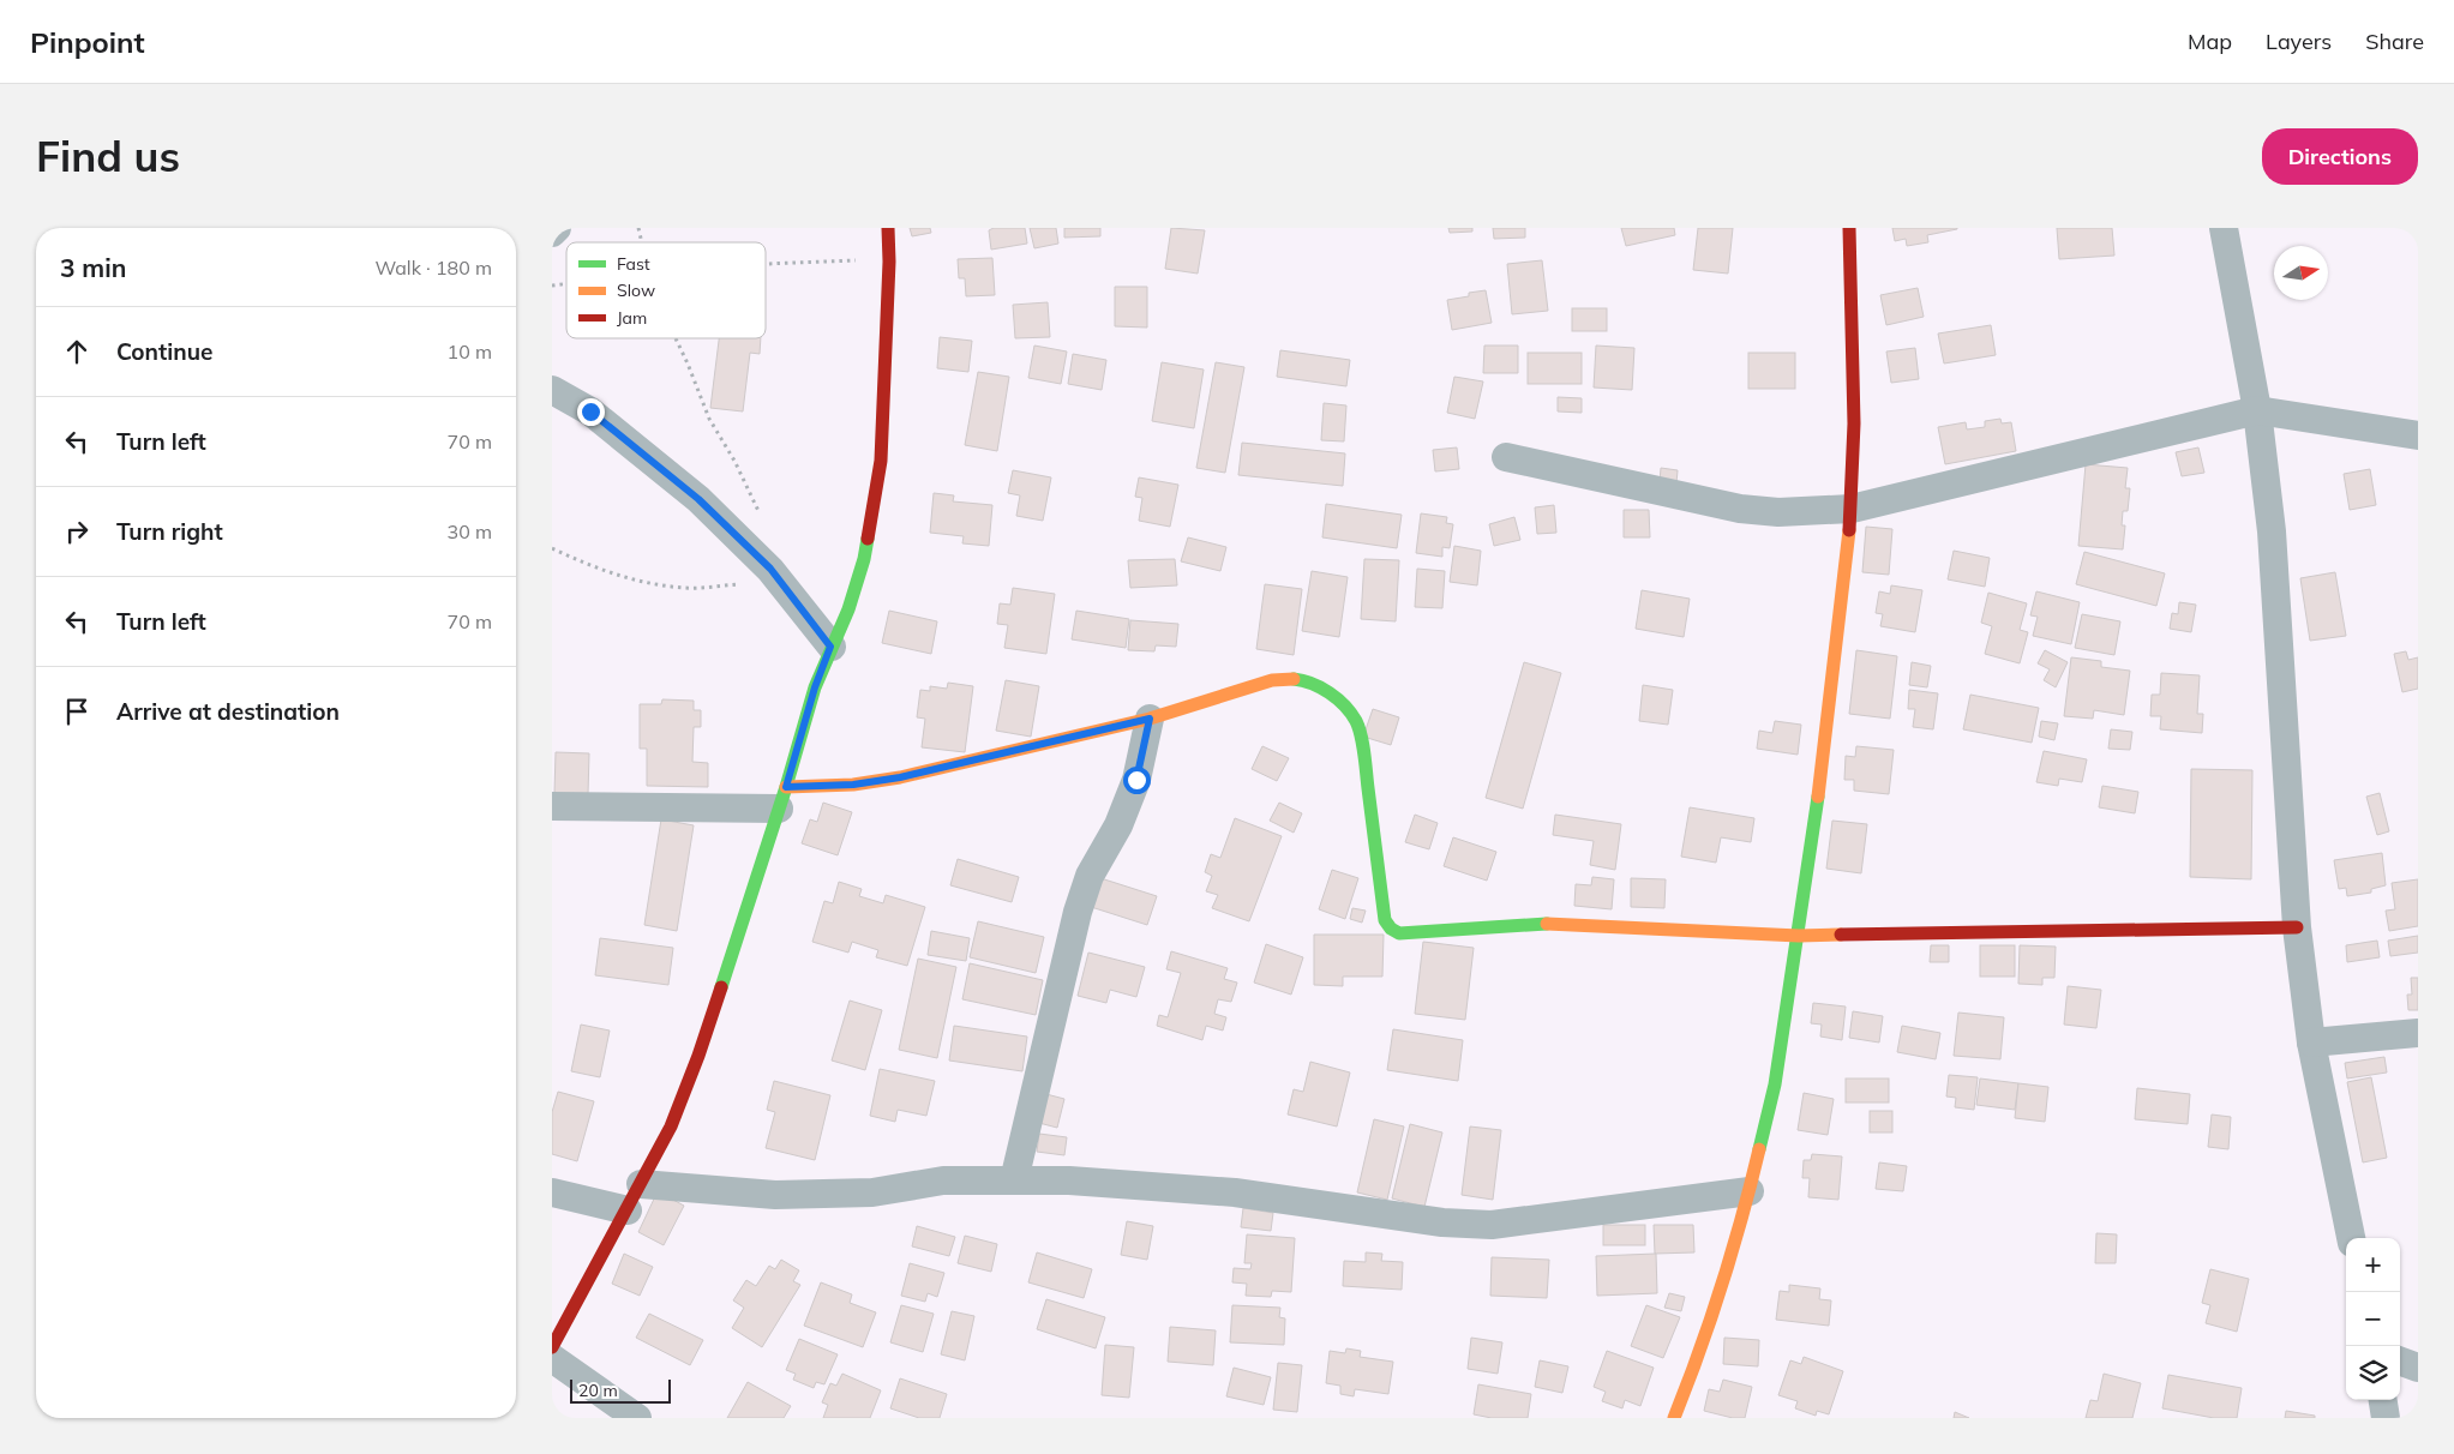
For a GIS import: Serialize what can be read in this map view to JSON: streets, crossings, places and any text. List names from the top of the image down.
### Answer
{
  "legend": ["Fast", "Slow", "Jam"],
  "scale_bar": "20 m",
  "north": "right",
  "page": {
    "header": "Pinpoint",
    "nav": ["Map", "Layers", "Share"],
    "buttons": "Directions",
    "title": "Find us",
    "heading": ["3 min", "Walk · 180 m"],
    "list": [
      ["Continue", "10 m"],
      ["Turn left", "70 m"],
      ["Turn right", "30 m"],
      ["Turn left", "70 m"],
      "Arrive at destination"
    ],
    "map_buttons": ["+", "−"],
    "scale": "20 m"
  }
}
